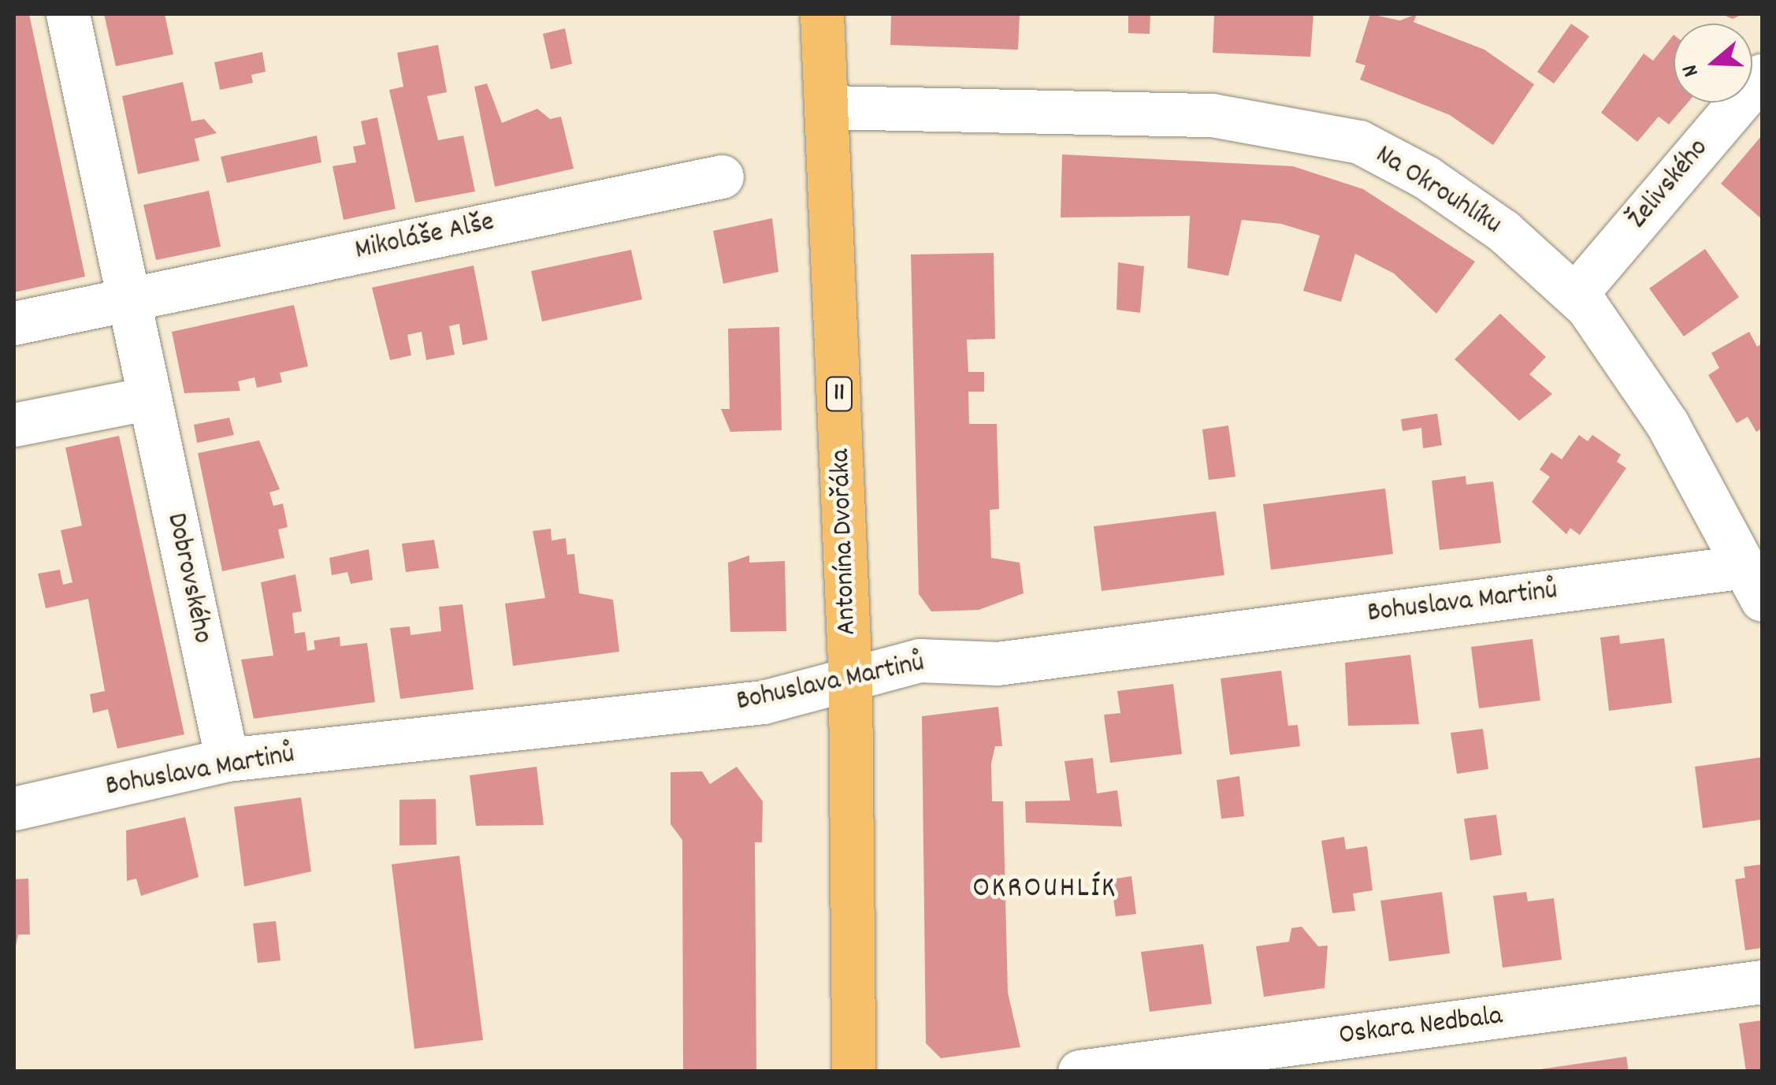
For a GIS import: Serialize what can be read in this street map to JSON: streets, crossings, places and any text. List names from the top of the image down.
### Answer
{
  "streets": {
    "main road": ["11", "Antonína Dvořáka"],
    "street": [
      "Želivského",
      "Na Okrouhlíku",
      "Mikoláše Alše",
      "Dobrovského",
      "Bohuslava Martinů",
      "Oskara Nedbala"
    ]
  },
  "crossings": [
    ["Želivského", "Na Okrouhlíku"],
    ["Na Okrouhlíku", "Antonína Dvořáka"],
    ["Na Okrouhlíku", "Bohuslava Martinů"],
    ["Mikoláše Alše", "Dobrovského"],
    ["Antonína Dvořáka", "Bohuslava Martinů"],
    ["Dobrovského", "Bohuslava Martinů"]
  ],
  "districts": ["OKROUHLÍK"],
  "north": "left"
}
